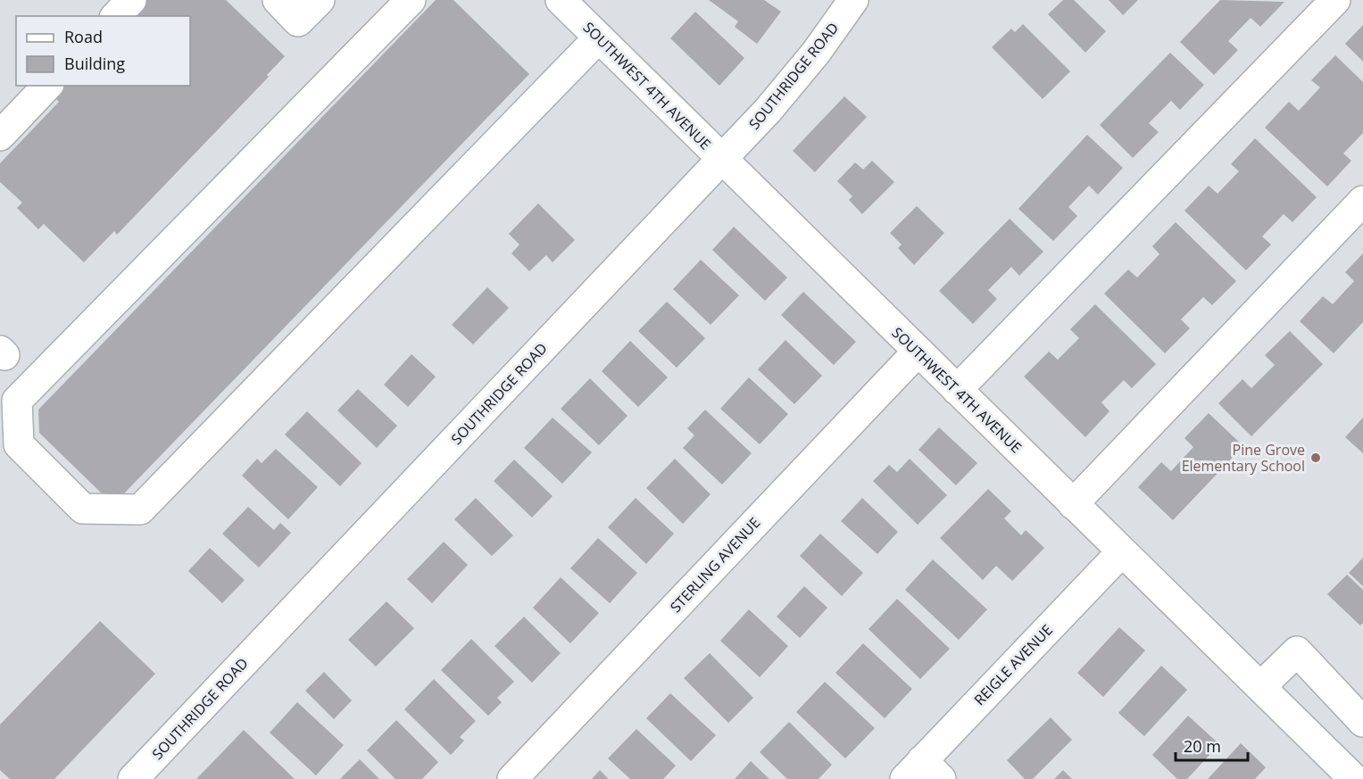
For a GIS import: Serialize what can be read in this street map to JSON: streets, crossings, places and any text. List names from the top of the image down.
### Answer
{
  "streets": {
    "street": [
      "SOUTHRIDGE ROAD",
      "SOUTHWEST 4TH AVENUE",
      "STERLING AVENUE",
      "REIGLE AVENUE"
    ]
  },
  "crossings": [
    ["SOUTHRIDGE ROAD", "SOUTHWEST 4TH AVENUE"],
    ["SOUTHWEST 4TH AVENUE", "STERLING AVENUE"],
    ["SOUTHWEST 4TH AVENUE", "REIGLE AVENUE"]
  ],
  "places": ["Pine Grove Elementary School"],
  "legend": ["Road", "Building"],
  "scale_bar": "20 m"
}
